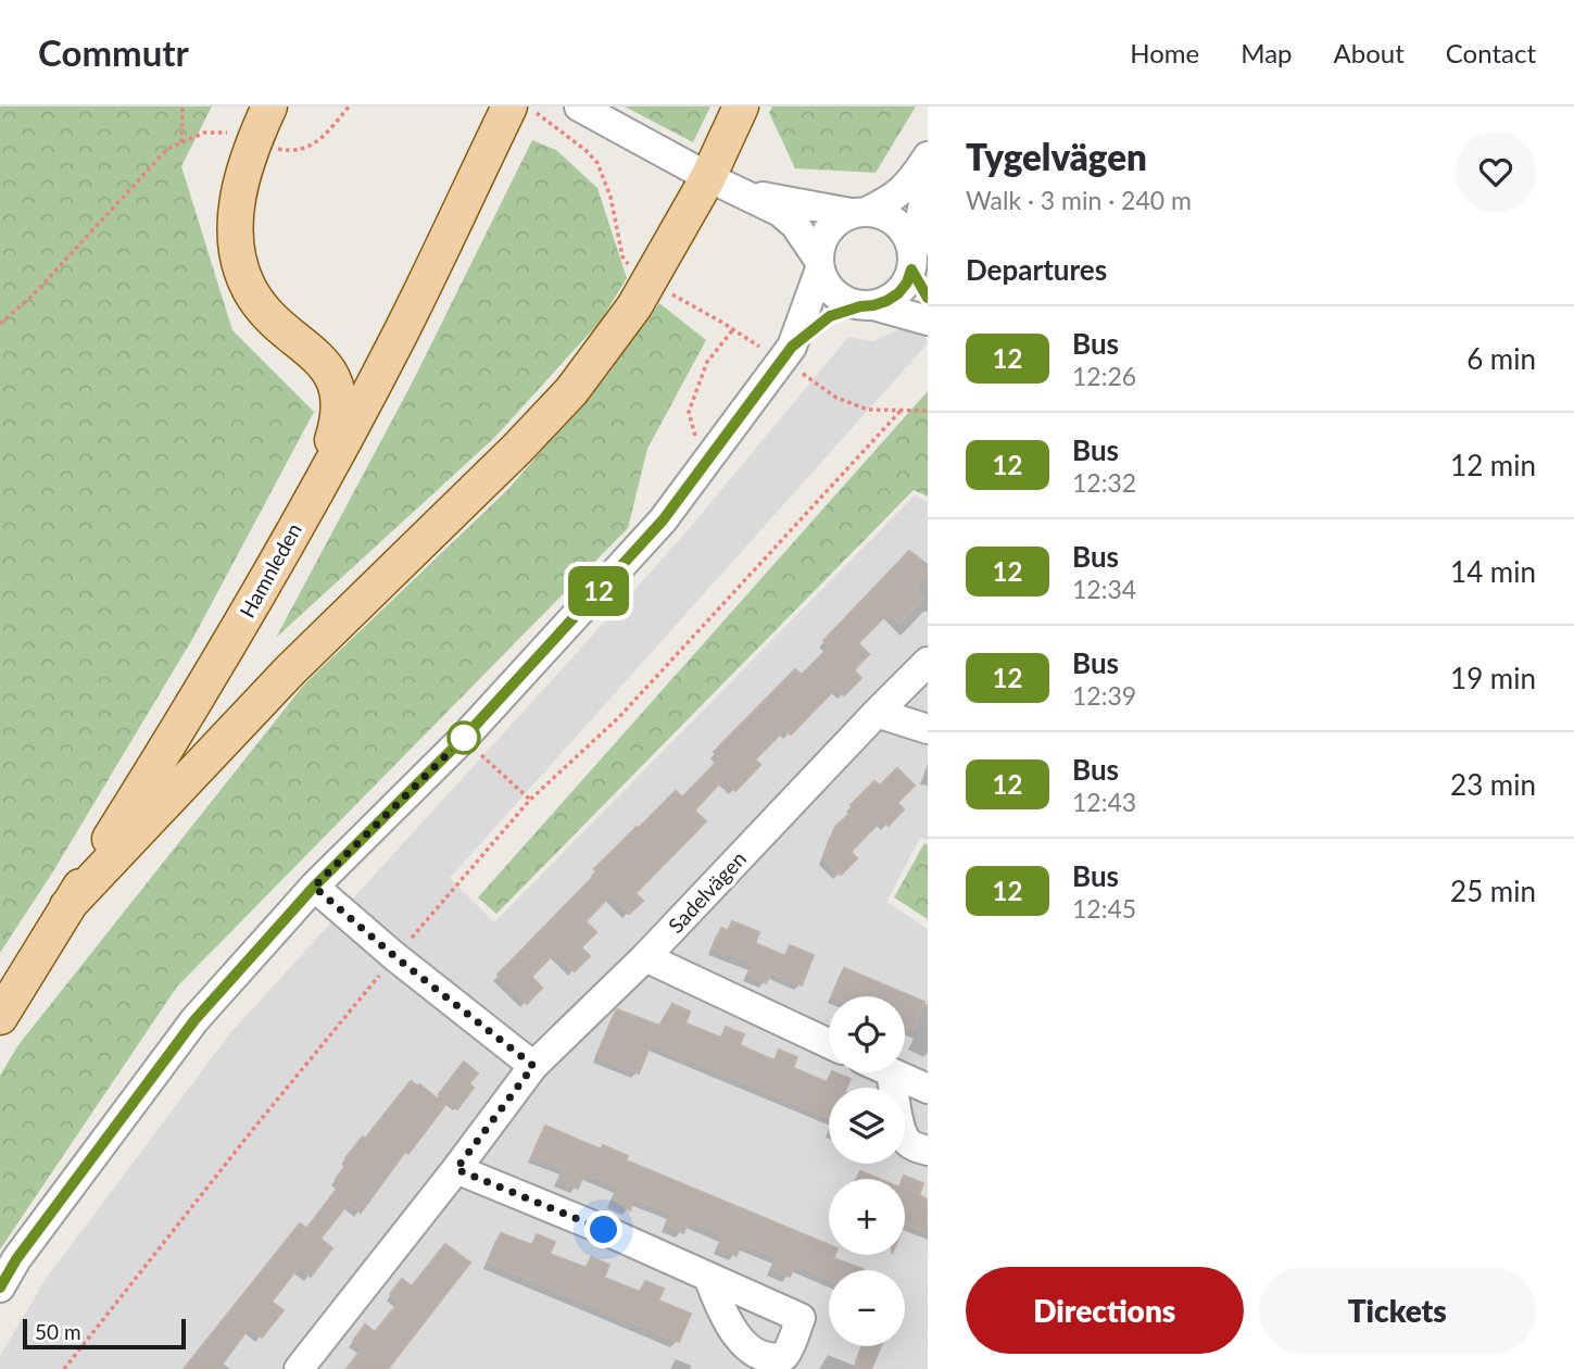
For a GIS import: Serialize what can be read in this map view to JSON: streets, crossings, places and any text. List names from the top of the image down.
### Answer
{
  "streets": {
    "main road": ["Hamnleden"],
    "street": ["Sadelvägen"]
  },
  "lines": ["bus line 12"],
  "scale_bar": "50 m",
  "page": {
    "header": "Commutr",
    "nav": [
      "Home",
      "Map",
      "About",
      "Contact"
    ],
    "on_map": "12",
    "heading": [
      ["Tygelvägen", "Walk · 3 min · 240 m"],
      "Departures"
    ],
    "list": [
      {
        "mark": "12",
        "name": "Bus",
        "note": "12:26",
        "value": "6 min"
      },
      {
        "mark": "12",
        "name": "Bus",
        "note": "12:32",
        "value": "12 min"
      },
      {
        "mark": "12",
        "name": "Bus",
        "note": "12:34",
        "value": "14 min"
      },
      {
        "mark": "12",
        "name": "Bus",
        "note": "12:39",
        "value": "19 min"
      },
      {
        "mark": "12",
        "name": "Bus",
        "note": "12:43",
        "value": "23 min"
      },
      {
        "mark": "12",
        "name": "Bus",
        "note": "12:45",
        "value": "25 min"
      }
    ],
    "map_buttons": ["+", "−"],
    "buttons": ["Directions", "Tickets"],
    "scale": "50 m"
  }
}
